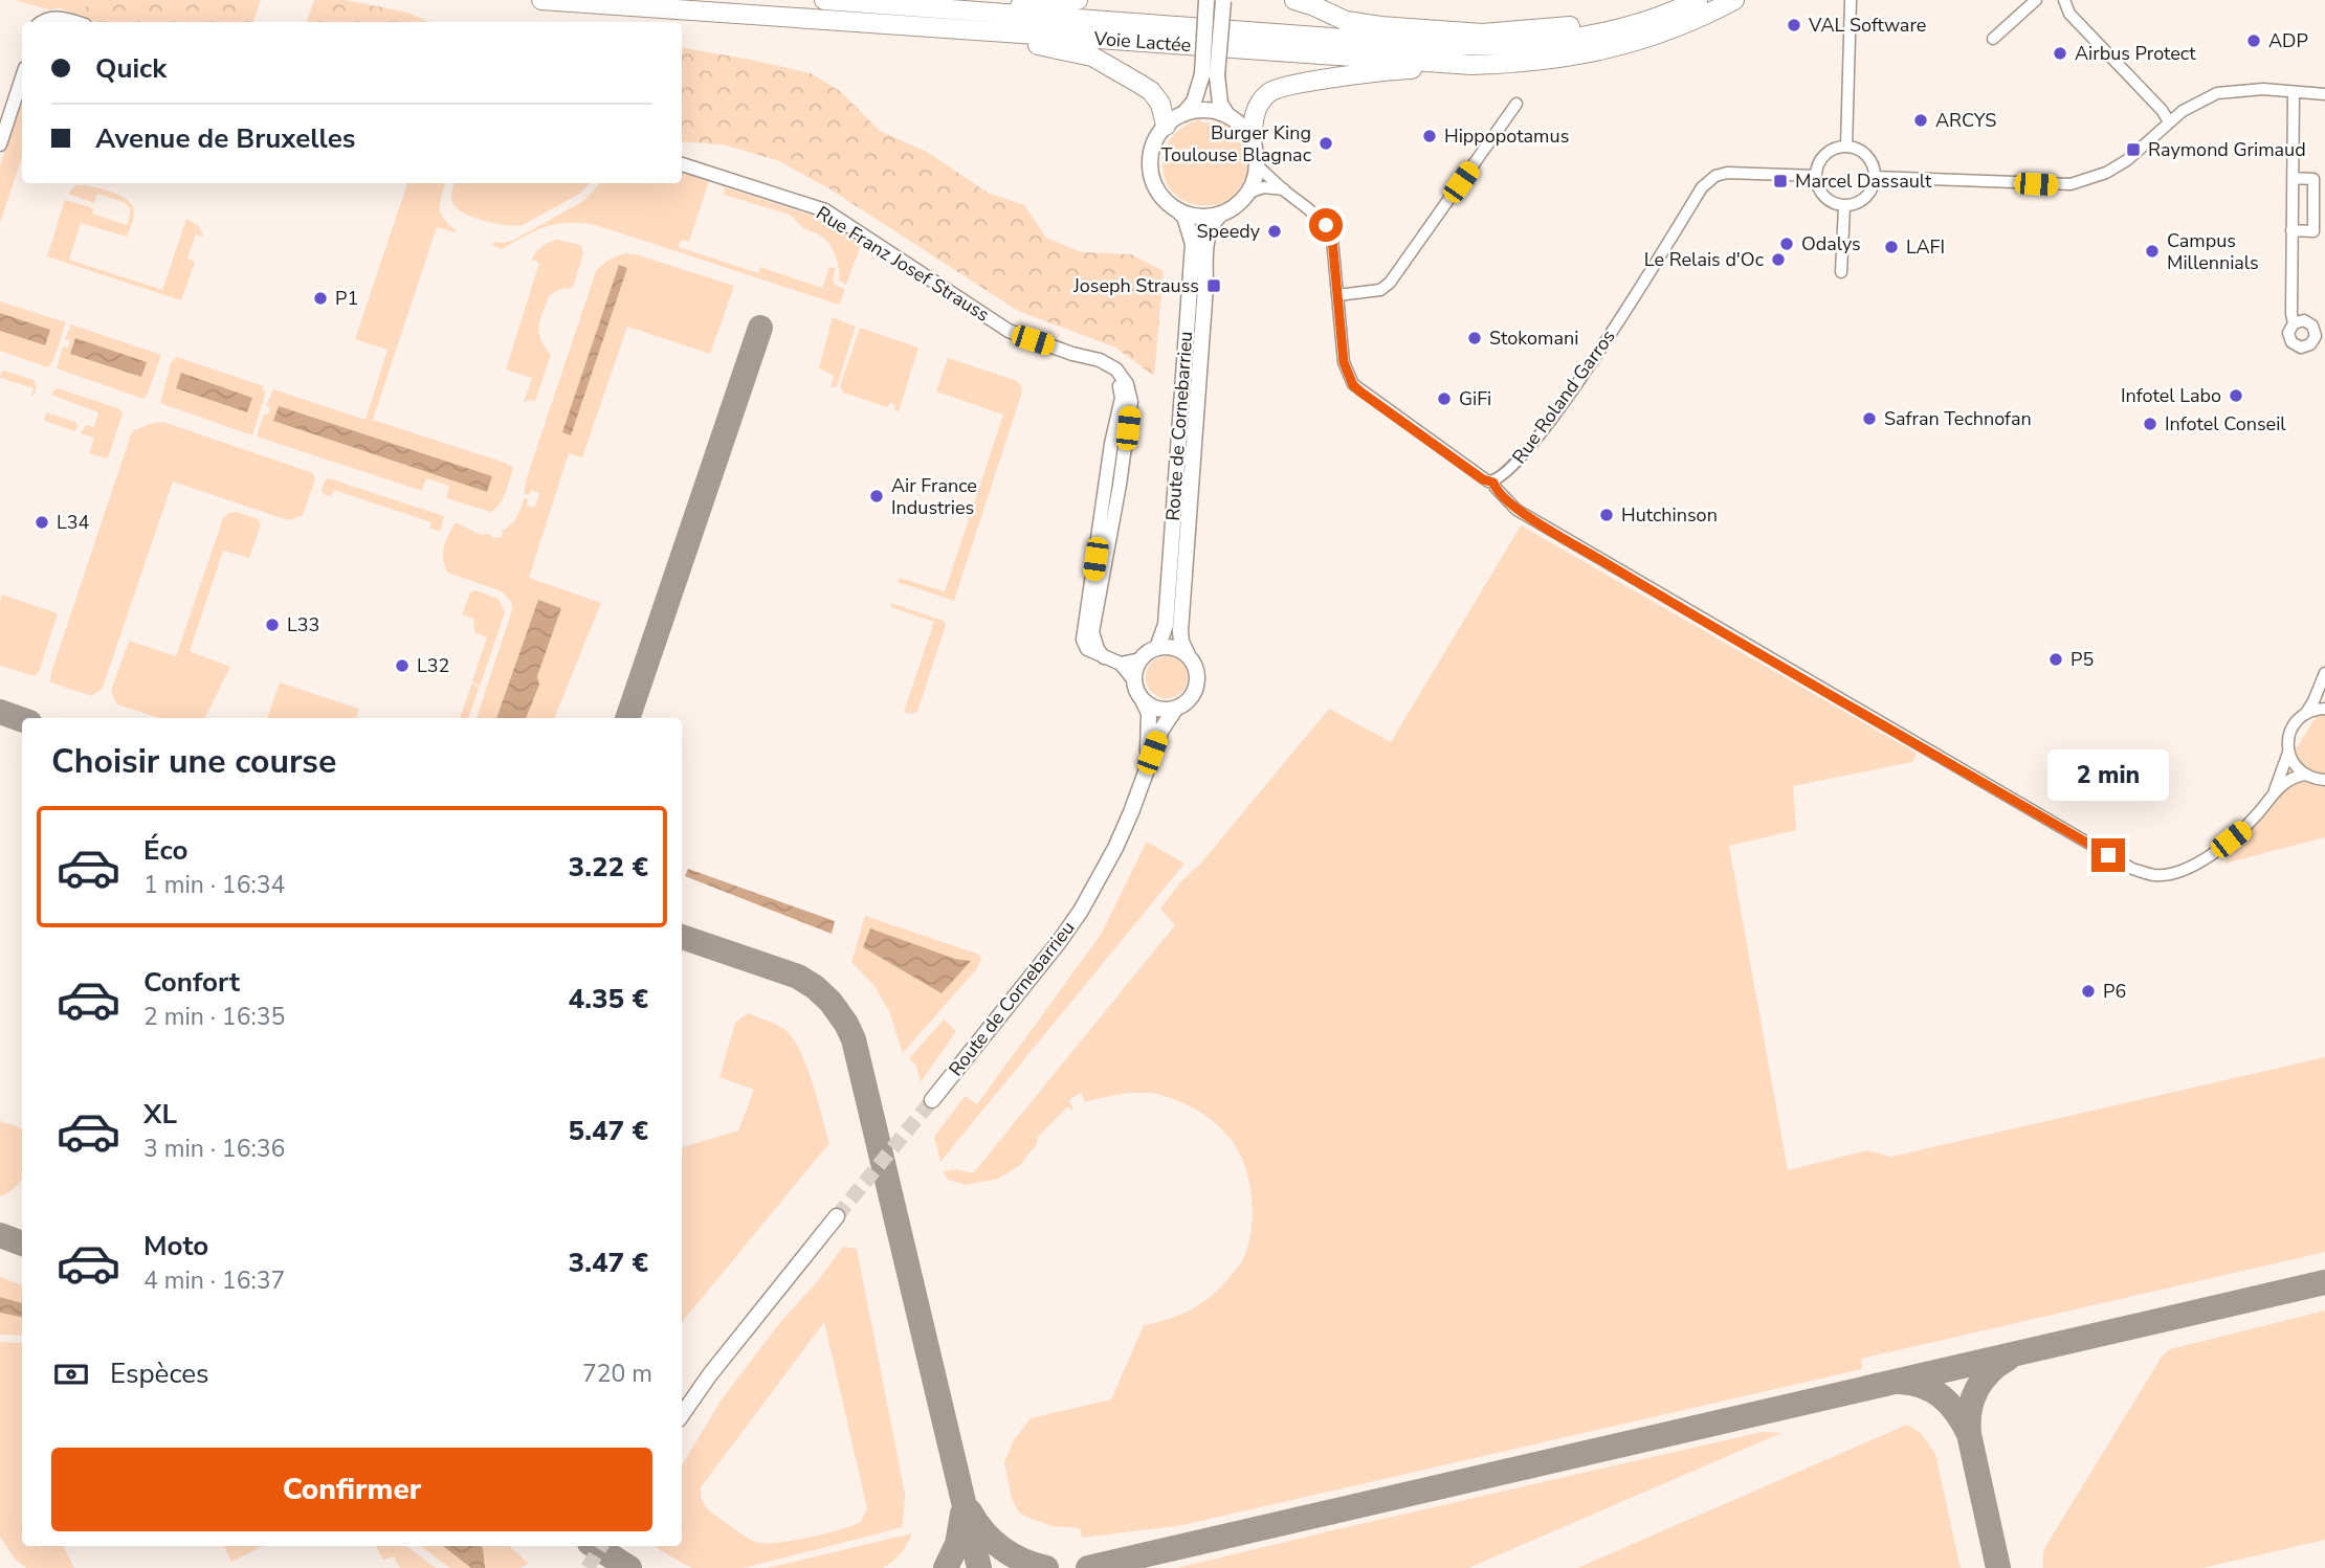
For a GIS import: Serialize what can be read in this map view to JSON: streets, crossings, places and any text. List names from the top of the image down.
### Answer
{
  "streets": {
    "highway": ["Voie Lactée"],
    "main road": ["Route de Cornebarrieu"],
    "street": ["Rue Franz Josef Strauss", "Rue Roland Garros"]
  },
  "places": {
    "other": [
      "VAL Software",
      "ADP",
      "Airbus Protect",
      "ARCYS",
      "Hippopotamus",
      "Burger King Toulouse Blagnac",
      "Speedy",
      "Odalys",
      "LAFI",
      "Campus Millennials",
      "Le Relais d'Oc",
      "P1",
      "Stokomani",
      "Infotel Labo",
      "GiFi",
      "Safran Technofan",
      "Infotel Conseil",
      "Air France Industries",
      "Hutchinson",
      "L34",
      "L33",
      "P5",
      "L32",
      "P6"
    ],
    "transit": ["Raymond Grimaud", "Marcel Dassault", "Joseph Strauss"]
  },
  "page": {
    "banner": ["Quick", "Avenue de Bruxelles"],
    "heading": "Choisir une course",
    "bubble": "2 min",
    "list": [
      {
        "name": "Éco",
        "note": "1 min · 16:34",
        "value": "3.22 €"
      },
      {
        "name": "Confort",
        "note": "2 min · 16:35",
        "value": "4.35 €"
      },
      {
        "name": "XL",
        "note": "3 min · 16:36",
        "value": "5.47 €"
      },
      {
        "name": "Moto",
        "note": "4 min · 16:37",
        "value": "3.47 €"
      }
    ],
    "pay": ["Espèces", "720 m"],
    "buttons": "Confirmer"
  }
}
